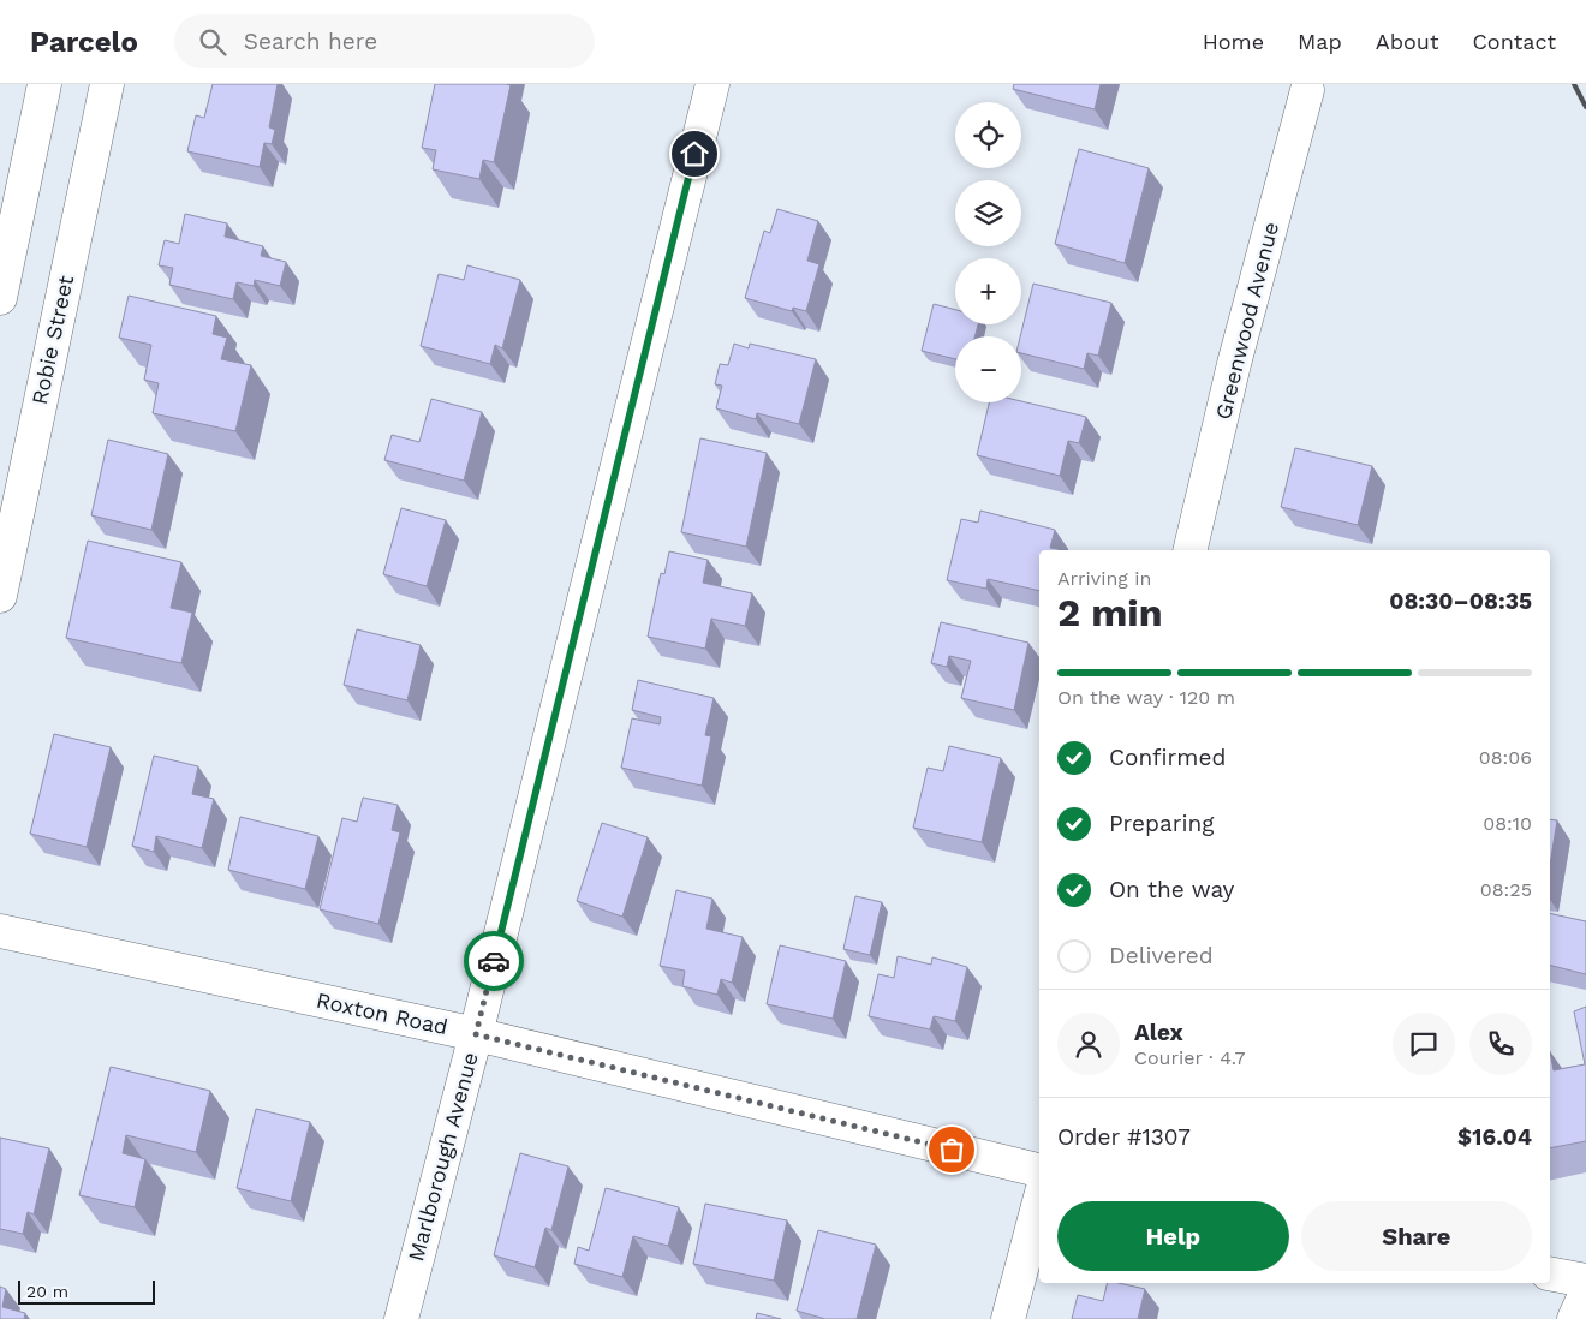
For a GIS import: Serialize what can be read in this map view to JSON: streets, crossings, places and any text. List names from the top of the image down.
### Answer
{
  "streets": {
    "street": [
      "Greenwood Avenue",
      "Robie Street",
      "Roxton Road",
      "Marlborough Avenue"
    ]
  },
  "crossings": [
    ["Roxton Road", "Marlborough Avenue"]
  ],
  "scale_bar": "20 m",
  "page": {
    "header": "Parcelo",
    "search": "Search here",
    "nav": [
      "Home",
      "Map",
      "About",
      "Contact"
    ],
    "map_buttons": ["+", "−"],
    "heading": ["2 min", "Arriving in", "08:30–08:35"],
    "panel": [
      "Alex",
      "Courier · 4.7",
      "Order #1307",
      "$16.04"
    ],
    "bar": "On the way · 120 m",
    "list": [
      ["Confirmed", "08:06"],
      ["Preparing", "08:10"],
      ["On the way", "08:25"],
      "Delivered"
    ],
    "buttons": ["Help", "Share"],
    "scale": "20 m"
  }
}
